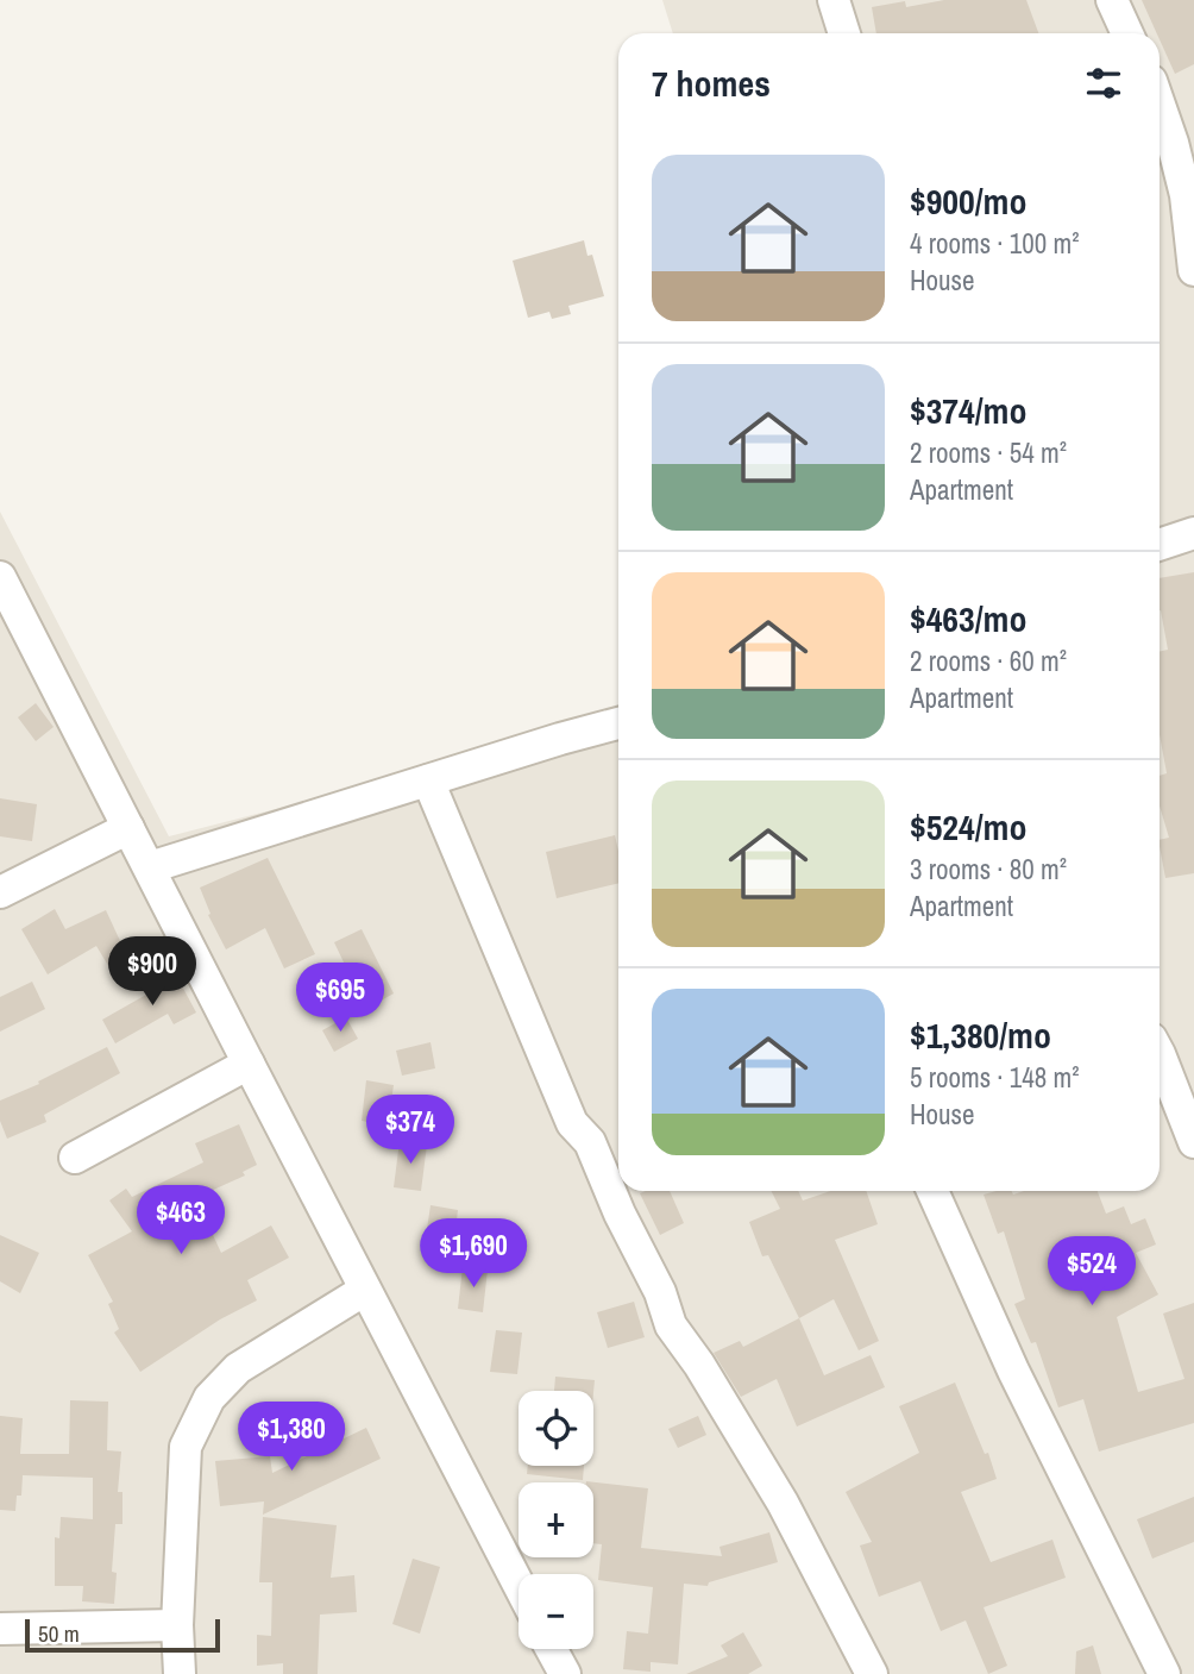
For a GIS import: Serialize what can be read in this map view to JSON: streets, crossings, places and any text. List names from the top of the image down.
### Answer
{
  "scale_bar": "50 m",
  "page": {
    "heading": "7 homes",
    "list": [
      {
        "name": "$900/mo",
        "note": "4 rooms · 100 m² · House"
      },
      {
        "name": "$374/mo",
        "note": "2 rooms · 54 m² · Apartment"
      },
      {
        "name": "$463/mo",
        "note": "2 rooms · 60 m² · Apartment"
      },
      {
        "name": "$524/mo",
        "note": "3 rooms · 80 m² · Apartment"
      },
      {
        "name": "$1,380/mo",
        "note": "5 rooms · 148 m² · House"
      }
    ],
    "price": [
      "$900",
      "$695",
      "$374",
      "$463",
      "$1,690",
      "$524",
      "$1,380"
    ],
    "map_buttons": ["+", "−"],
    "scale": "50 m"
  }
}
